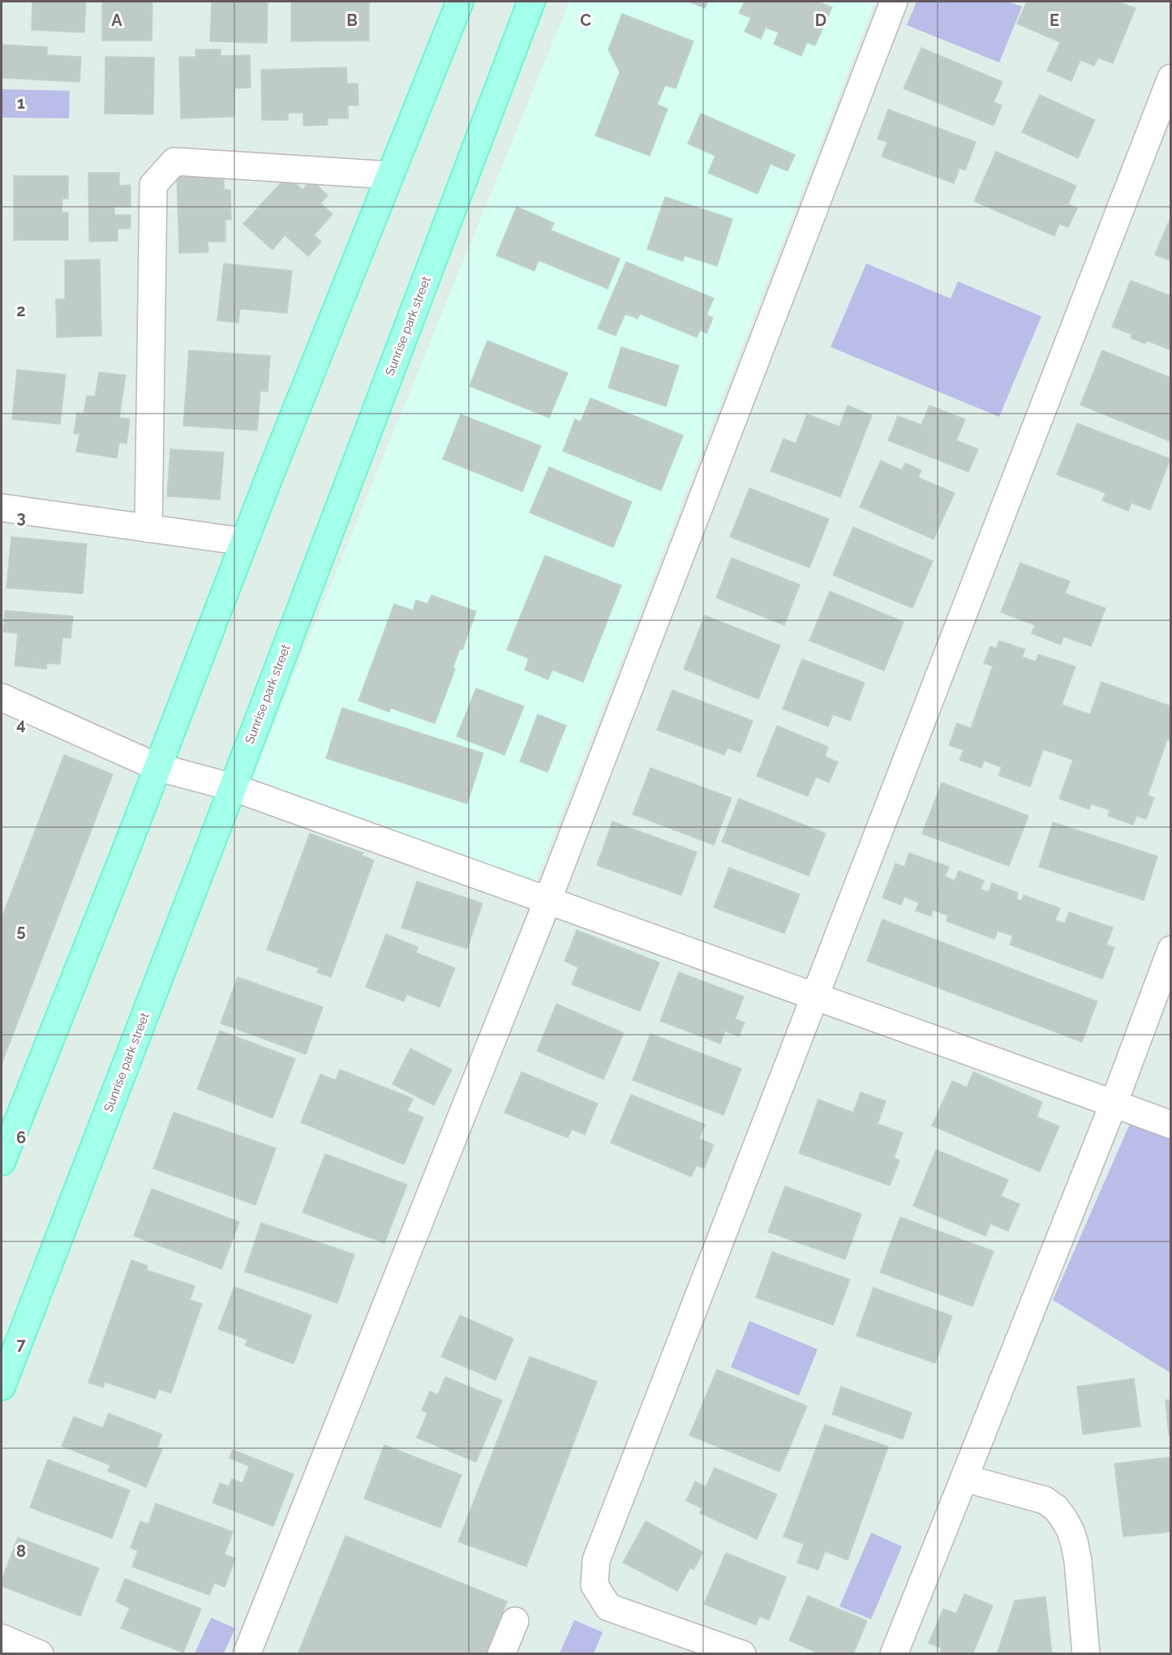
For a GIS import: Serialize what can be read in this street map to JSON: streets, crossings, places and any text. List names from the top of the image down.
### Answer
{
  "streets": {
    "main road": ["Sunrise park street"]
  },
  "grid": {
    "columns": [
      "A",
      "B",
      "C",
      "D",
      "E"
    ],
    "rows": [
      "1",
      "2",
      "3",
      "4",
      "5",
      "6",
      "7",
      "8"
    ]
  }
}
